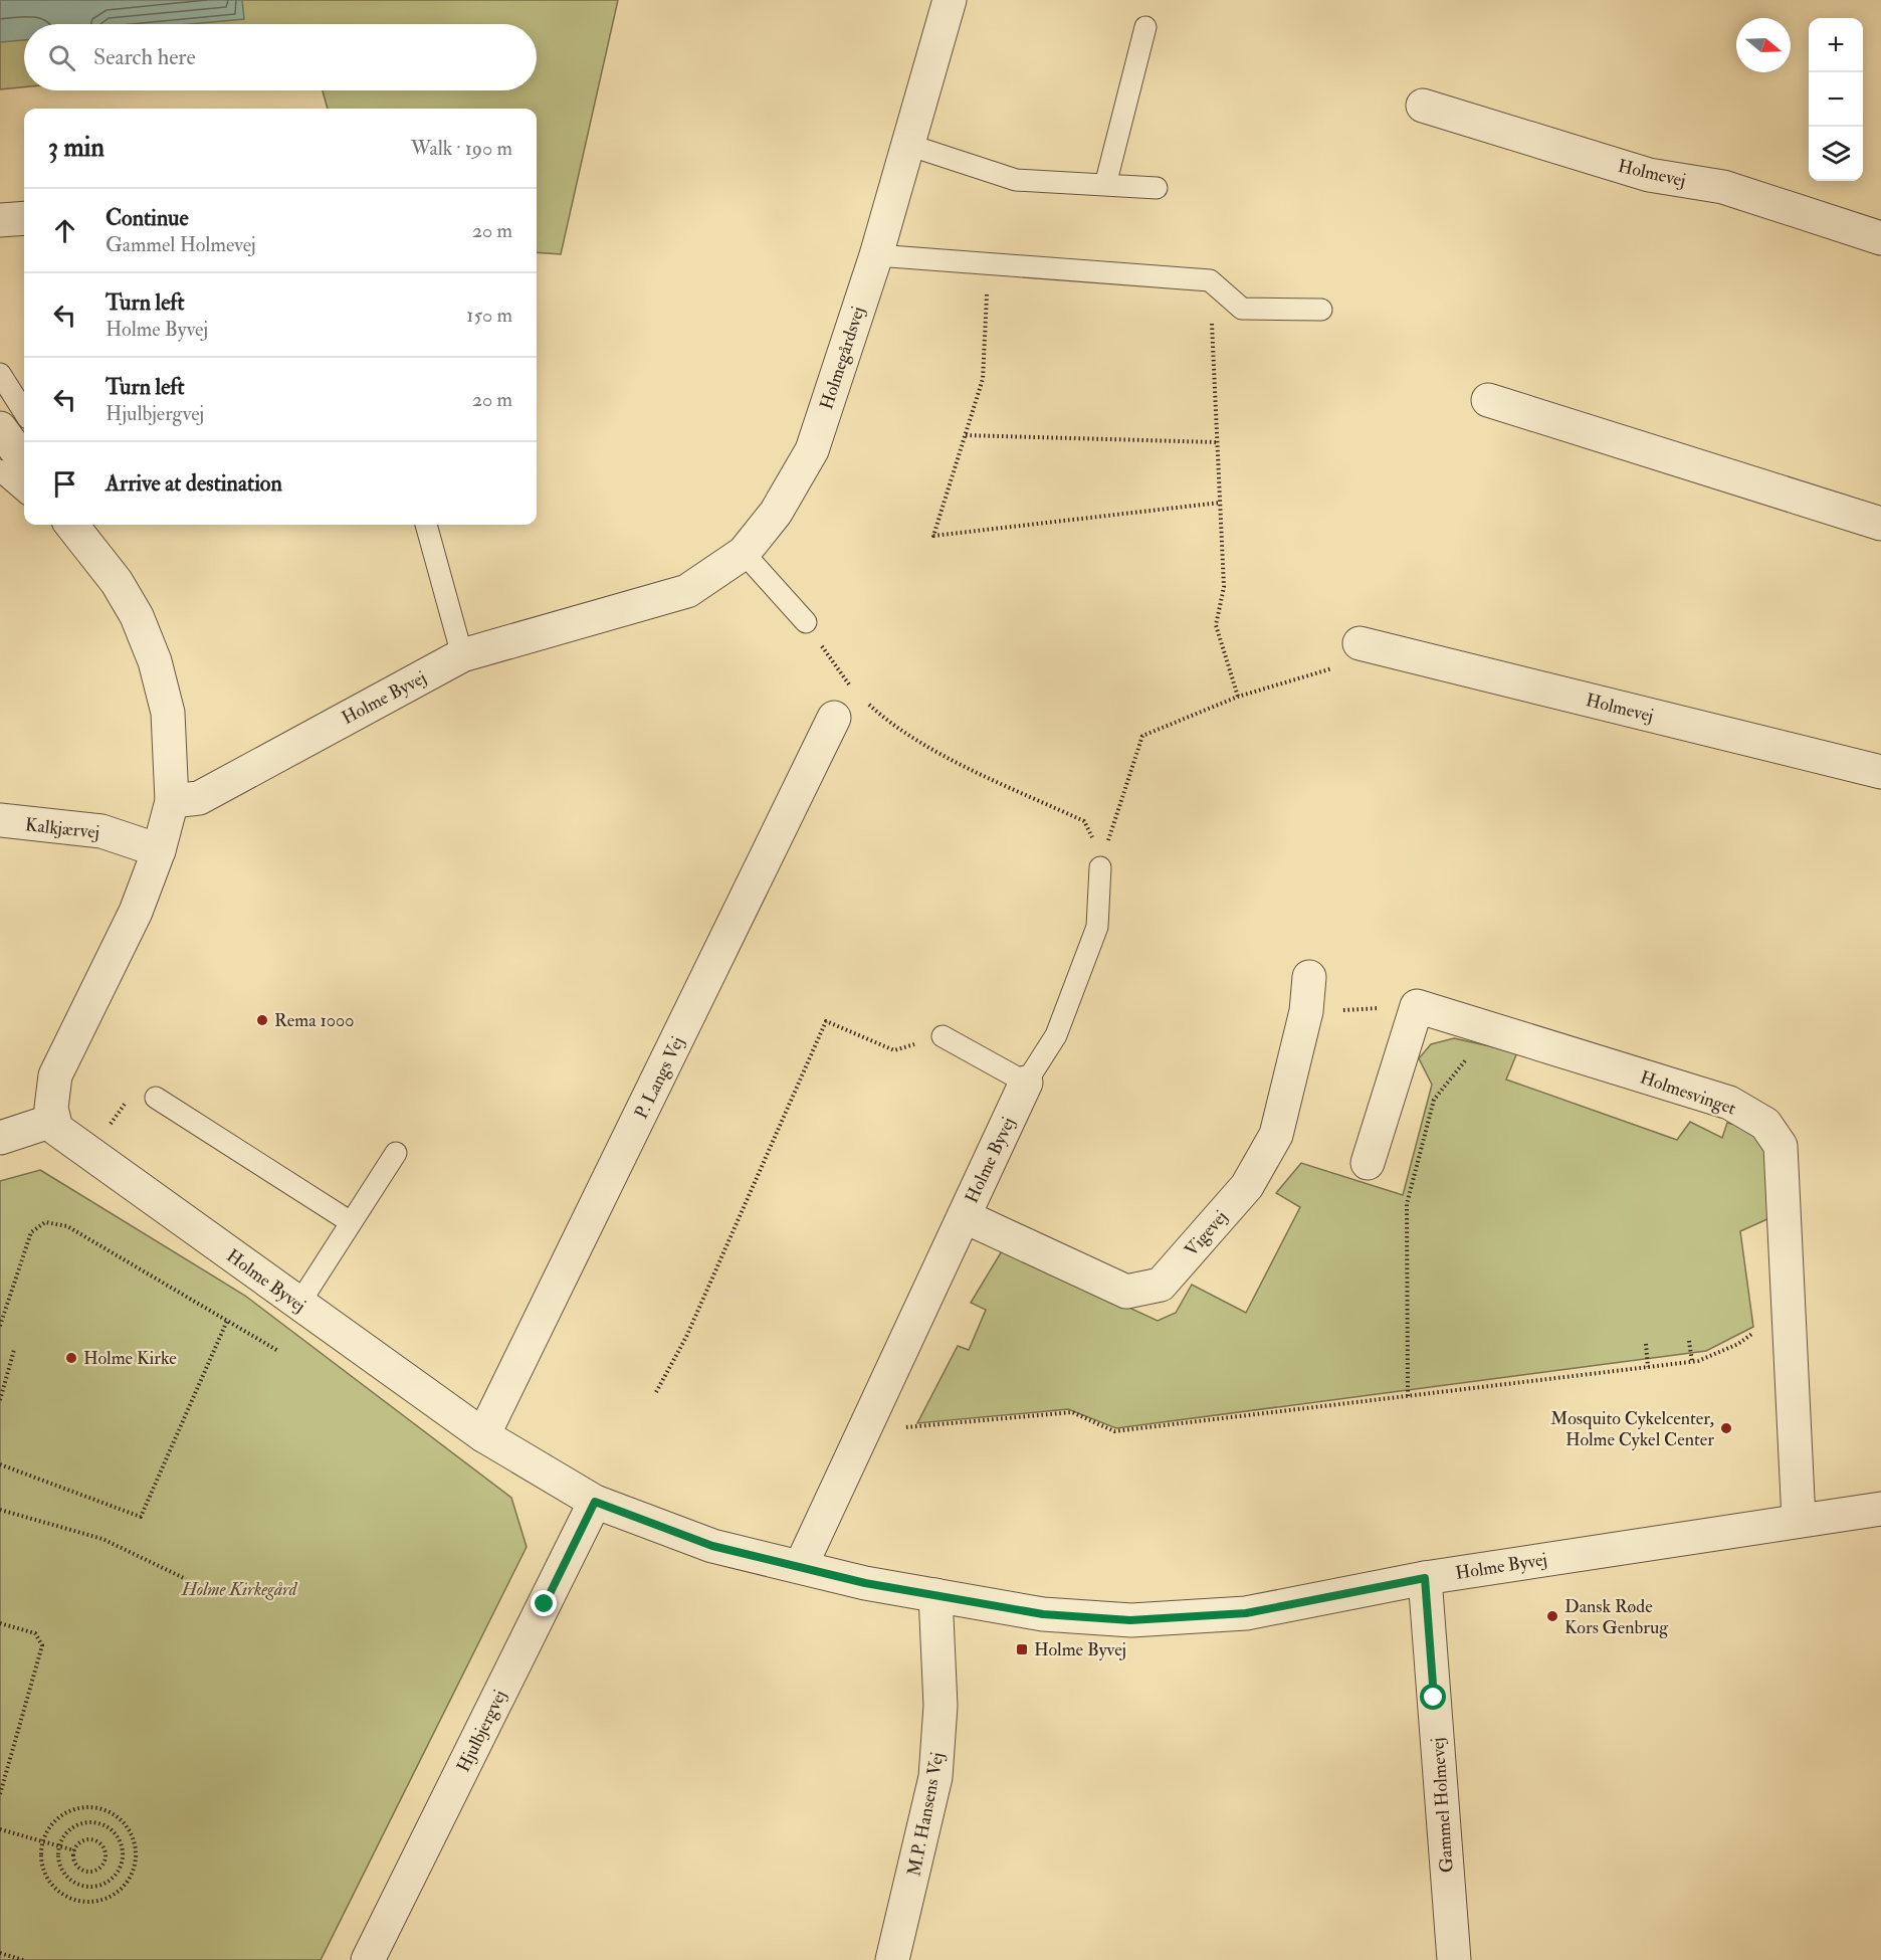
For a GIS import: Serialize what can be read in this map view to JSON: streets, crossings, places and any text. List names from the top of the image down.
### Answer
{
  "streets": {
    "street": [
      "Holmevej",
      "Holmegårdsvej",
      "Holme Byvej",
      "Kalkjærvej",
      "P. Langs Vej",
      "Holmesvinget",
      "Vigevej",
      "Hjulbjergvej",
      "Gammel Holmevej",
      "M.P. Hansens Vej"
    ]
  },
  "crossings": [
    ["Holmegårdsvej", "Holme Byvej"],
    ["Holme Byvej", "P. Langs Vej"],
    ["Holme Byvej", "Holmesvinget"],
    ["Holme Byvej", "Vigevej"],
    ["Holme Byvej", "Hjulbjergvej"],
    ["Holme Byvej", "Gammel Holmevej"],
    ["Holme Byvej", "M.P. Hansens Vej"]
  ],
  "parks": ["Holme Kirkegård"],
  "places": {
    "other": [
      "Rema 1000",
      "Holme Kirke",
      "Mosquito Cykelcenter, Holme Cykel Center",
      "Dansk Røde Kors Genbrug"
    ],
    "transit": ["Holme Byvej"]
  },
  "north": "right",
  "page": {
    "map_buttons": ["+", "−"],
    "search": "Search here",
    "heading": ["3 min", "Walk · 190 m"],
    "list": [
      ["Continue", "Gammel Holmevej", "20 m"],
      ["Turn left", "Holme Byvej", "150 m"],
      ["Turn left", "Hjulbjergvej", "20 m"],
      "Arrive at destination"
    ]
  }
}
